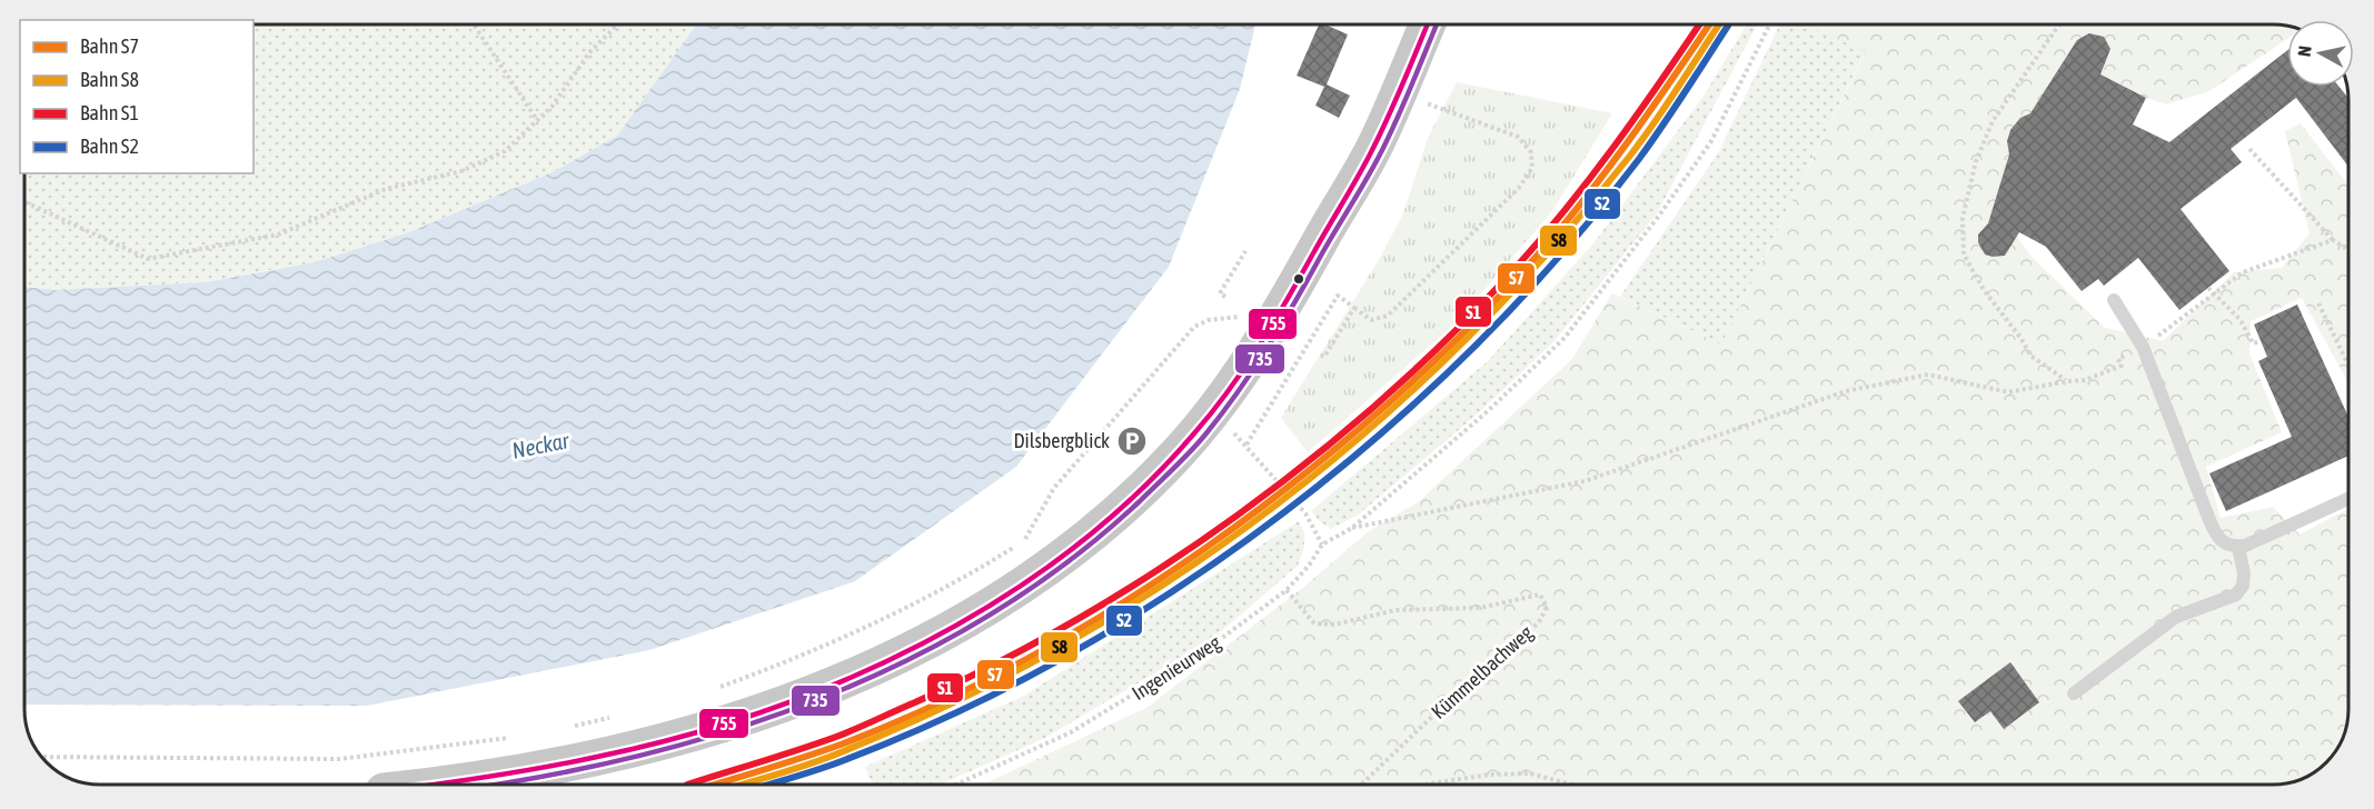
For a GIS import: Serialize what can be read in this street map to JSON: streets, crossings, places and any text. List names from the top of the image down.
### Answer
{
  "streets": {
    "path": ["Ingenieurweg", "Kümmelbachweg"]
  },
  "crossings": [
    ["Ingenieurweg", "Kümmelbachweg"]
  ],
  "water": ["Neckar"],
  "places": {
    "parking": ["Dilsbergblick"]
  },
  "lines": [
    "rail line S7",
    "rail line S8",
    "rail line S1",
    "transit line 755",
    "transit line 735",
    "rail line S2"
  ],
  "legend": [
    "Bahn S7",
    "Bahn S8",
    "Bahn S1",
    "Bahn S2"
  ],
  "north": "left"
}
